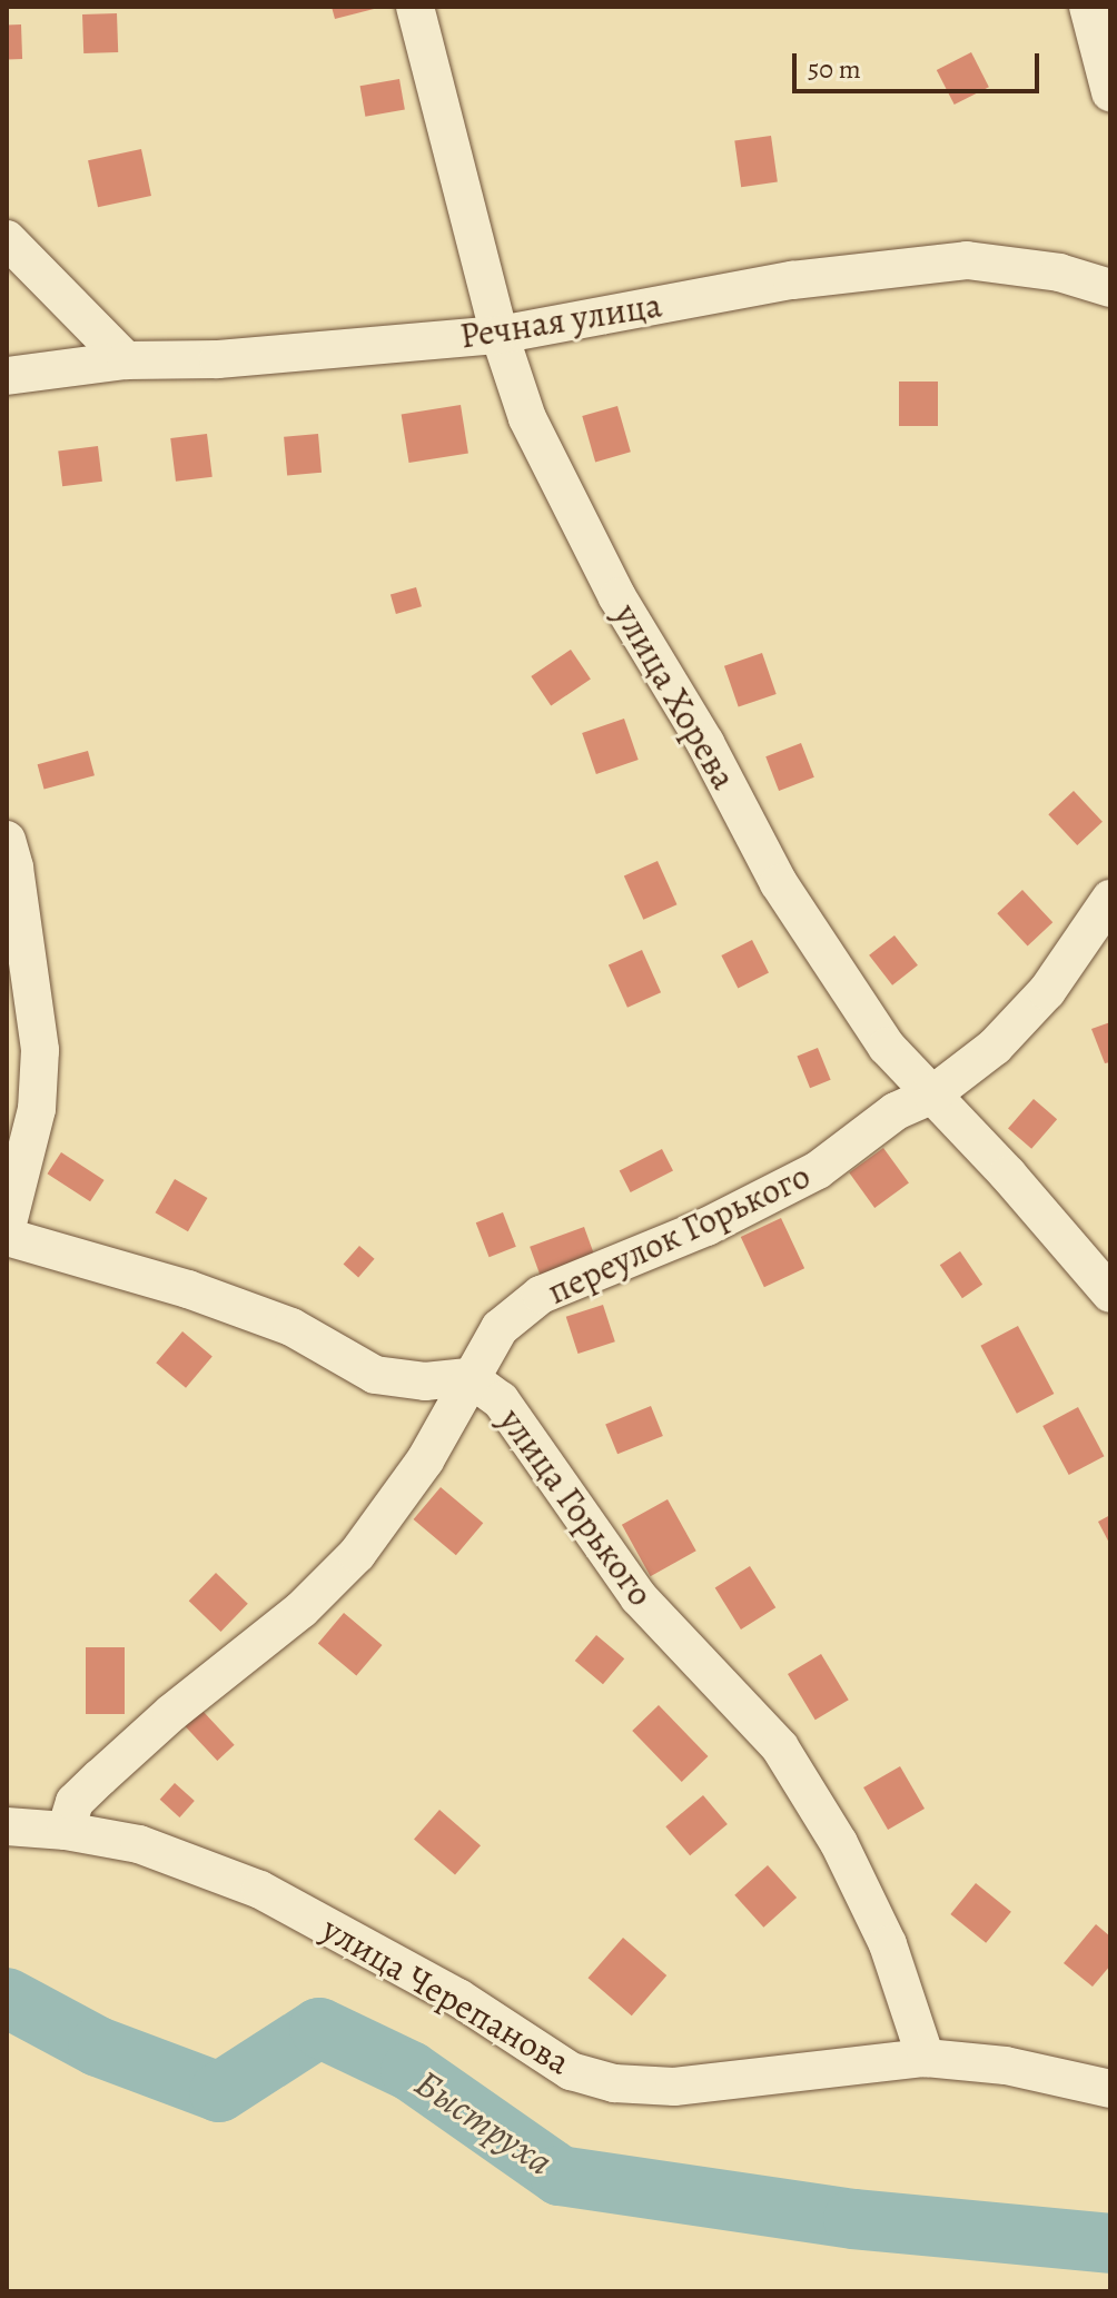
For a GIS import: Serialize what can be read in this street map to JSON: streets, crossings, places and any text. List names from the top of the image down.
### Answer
{
  "streets": {
    "street": [
      "Речная улица",
      "улица Хорева",
      "переулок Горького",
      "улица Горького",
      "улица Черепанова"
    ]
  },
  "crossings": [
    ["Речная улица", "улица Хорева"],
    ["улица Хорева", "переулок Горького"],
    ["переулок Горького", "улица Горького"],
    ["переулок Горького", "улица Черепанова"],
    ["улица Горького", "улица Черепанова"]
  ],
  "water": ["Быструха"],
  "scale_bar": "50 m"
}
